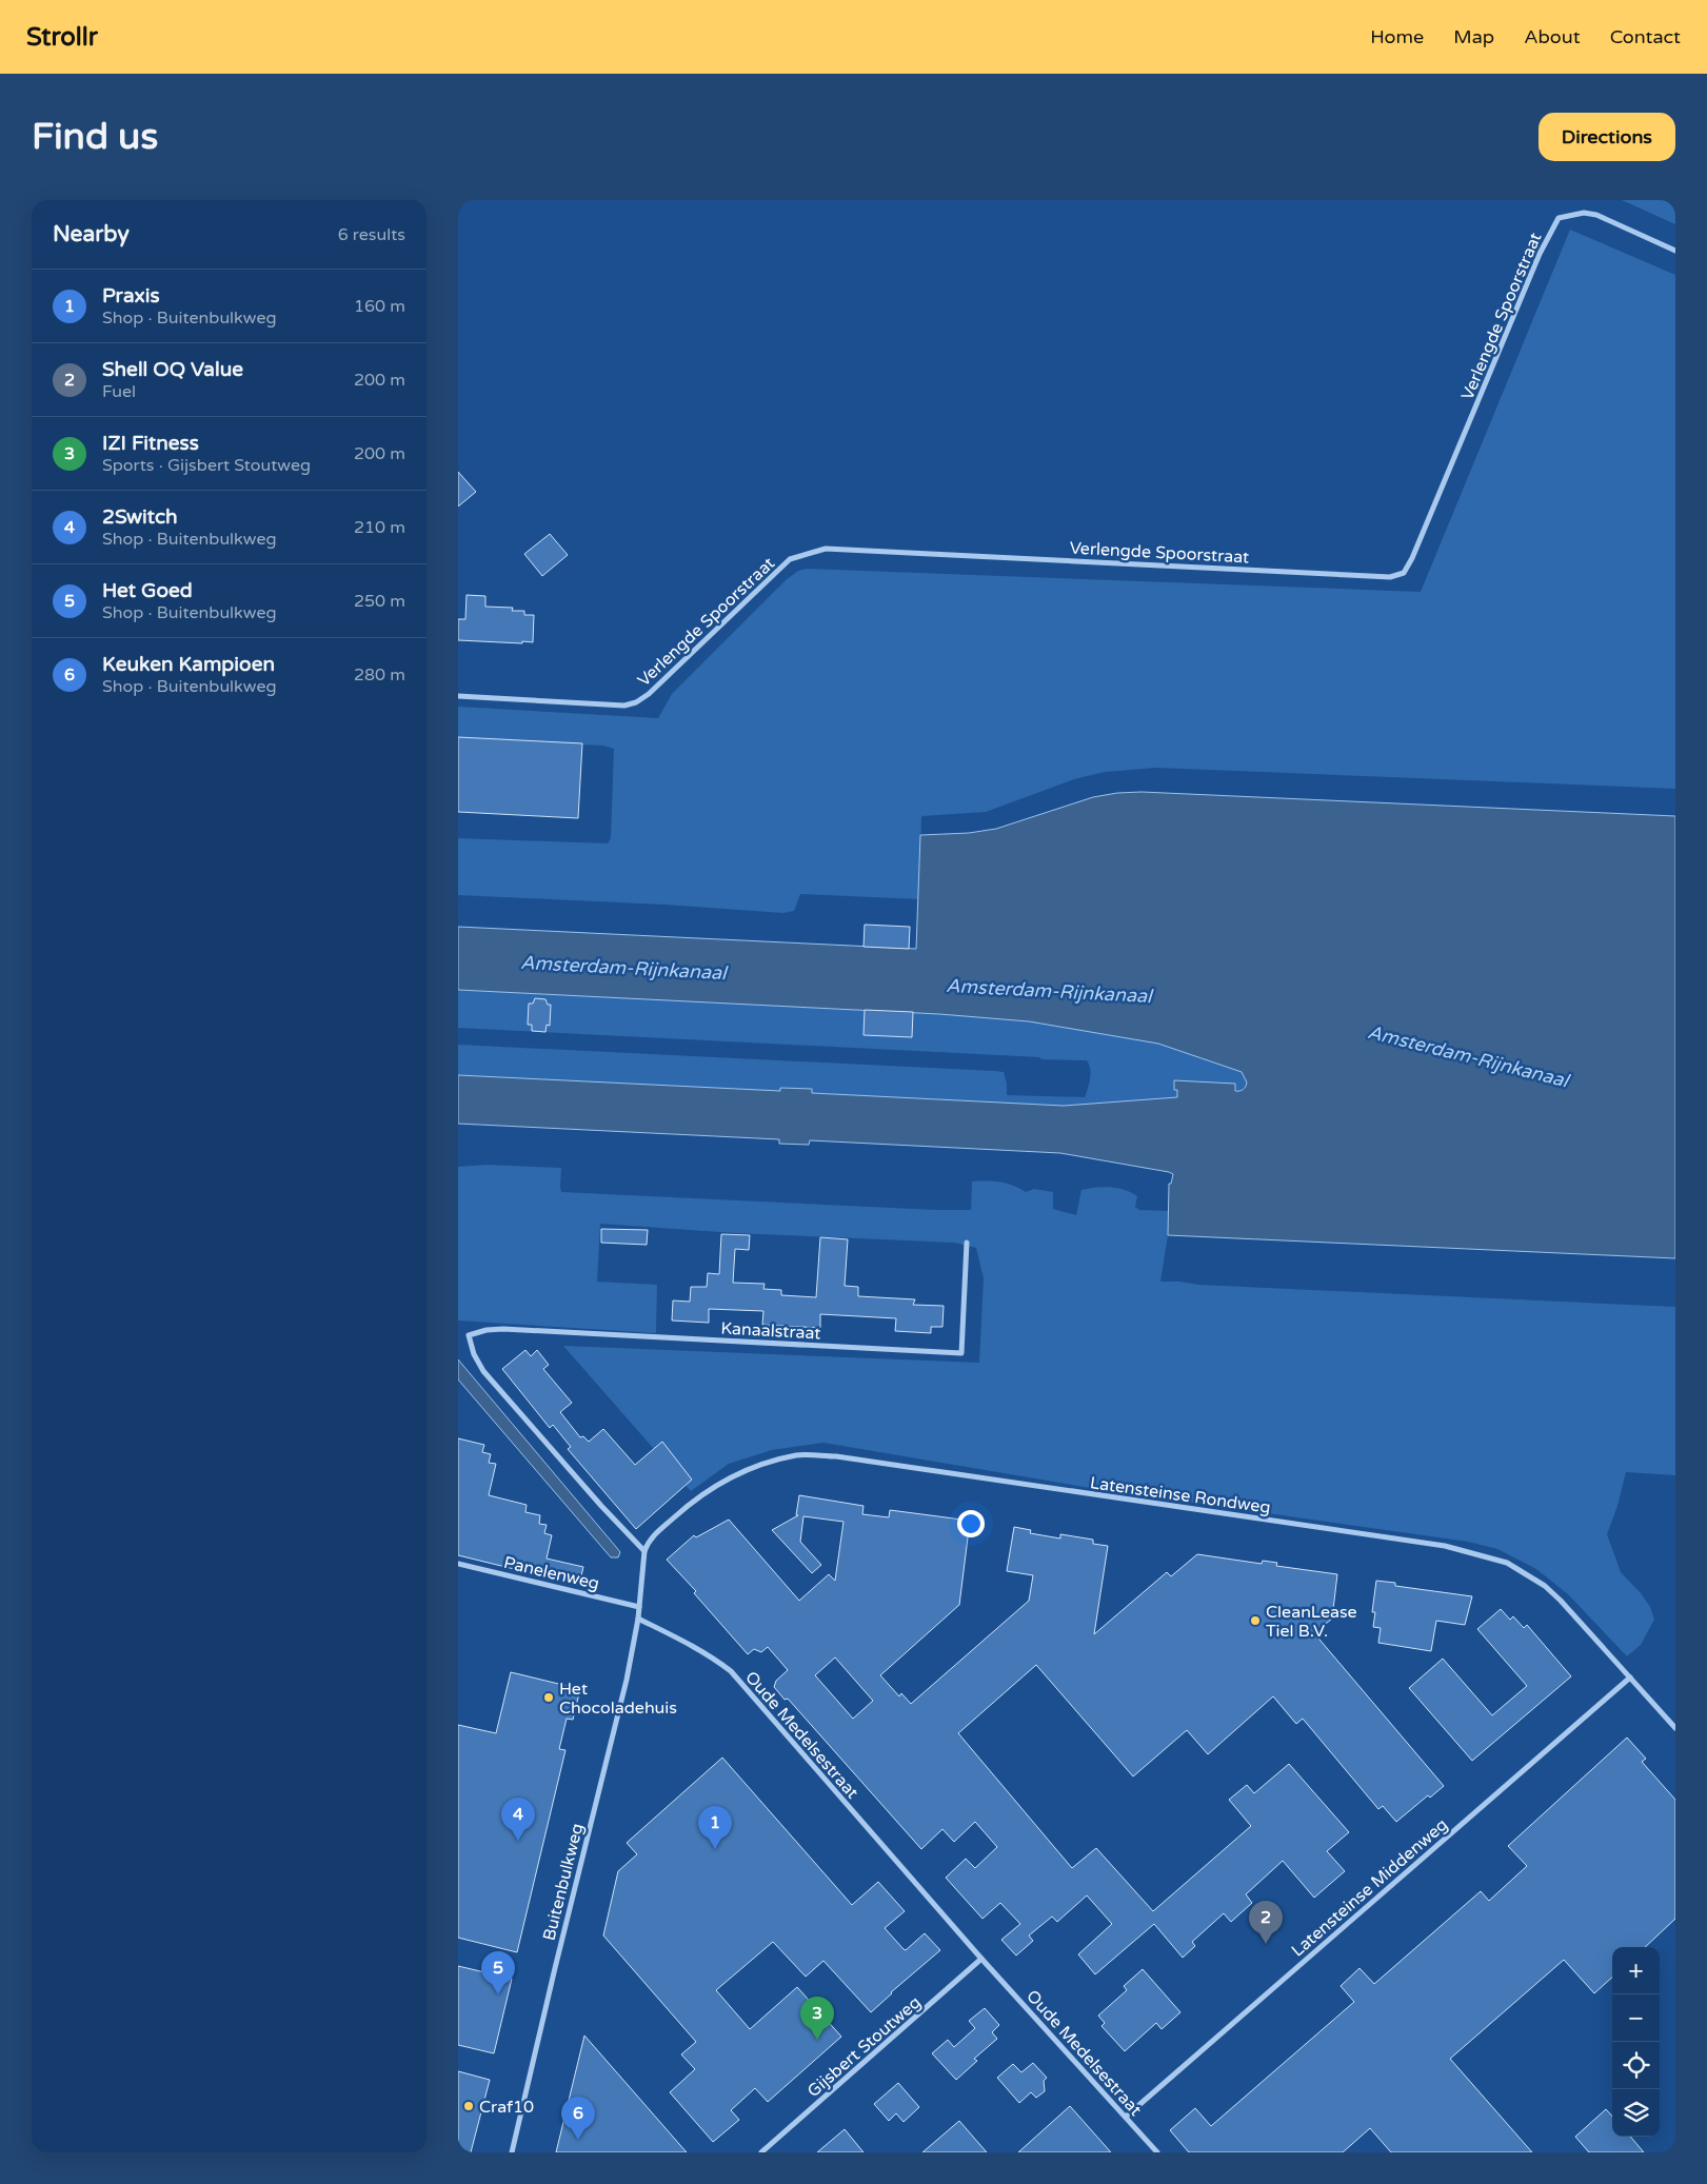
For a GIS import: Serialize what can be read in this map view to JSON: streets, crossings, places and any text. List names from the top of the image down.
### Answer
{
  "streets": {
    "street": [
      "Verlengde Spoorstraat",
      "Kanaalstraat",
      "Latensteinse Rondweg",
      "Panelenweg",
      "Oude Medelsestraat",
      "Buitenbulkweg",
      "Latensteinse Middenweg",
      "Gijsbert Stoutweg"
    ]
  },
  "crossings": [
    ["Kanaalstraat", "Latensteinse Rondweg"],
    ["Latensteinse Rondweg", "Latensteinse Middenweg"],
    ["Oude Medelsestraat", "Buitenbulkweg"],
    ["Oude Medelsestraat", "Latensteinse Middenweg"],
    ["Oude Medelsestraat", "Gijsbert Stoutweg"]
  ],
  "water": ["Amsterdam-Rijnkanaal"],
  "places": ["CleanLease Tiel B.V.", "Het Chocoladehuis", "Craf10"],
  "page": {
    "header": "Strollr",
    "nav": [
      "Home",
      "Map",
      "About",
      "Contact"
    ],
    "buttons": "Directions",
    "title": "Find us",
    "heading": ["Nearby", "6 results"],
    "list": [
      {
        "mark": "1",
        "name": "Praxis",
        "note": "Shop · Buitenbulkweg",
        "value": "160 m"
      },
      {
        "mark": "2",
        "name": "Shell OQ Value",
        "note": "Fuel",
        "value": "200 m"
      },
      {
        "mark": "3",
        "name": "IZI Fitness",
        "note": "Sports · Gijsbert Stoutweg",
        "value": "200 m"
      },
      {
        "mark": "4",
        "name": "2Switch",
        "note": "Shop · Buitenbulkweg",
        "value": "210 m"
      },
      {
        "mark": "5",
        "name": "Het Goed",
        "note": "Shop · Buitenbulkweg",
        "value": "250 m"
      },
      {
        "mark": "6",
        "name": "Keuken Kampioen",
        "note": "Shop · Buitenbulkweg",
        "value": "280 m"
      }
    ],
    "pins": [
      "4",
      "1",
      "2",
      "5",
      "3",
      "6"
    ],
    "map_buttons": ["+", "−"]
  }
}
